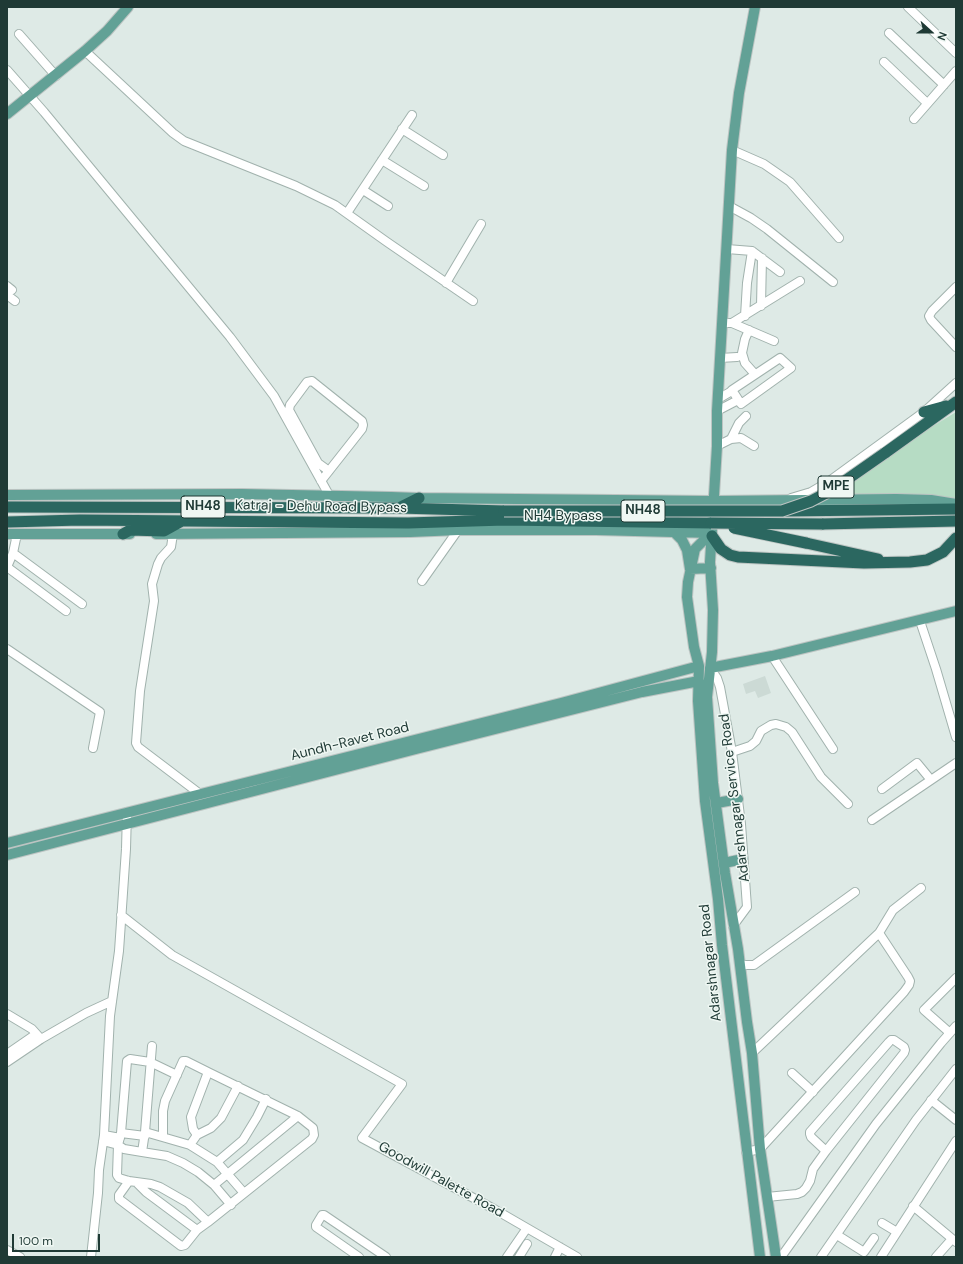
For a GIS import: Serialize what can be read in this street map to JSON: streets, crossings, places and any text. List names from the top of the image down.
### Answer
{
  "streets": {
    "highway": ["MPE", "NH48", "Katraj - Dehu Road Bypass"],
    "main road": ["NH4 Bypass", "Aundh-Ravet Road", "Adarshnagar Road"],
    "street": ["Adarshnagar Service Road", "Goodwill Palette Road"]
  },
  "crossings": [
    ["MPE", "NH48"],
    ["NH48", "Katraj - Dehu Road Bypass"],
    ["NH48", "NH4 Bypass"],
    ["NH48", "Adarshnagar Road"],
    ["Katraj - Dehu Road Bypass", "NH4 Bypass"],
    ["NH4 Bypass", "Adarshnagar Road"],
    ["Aundh-Ravet Road", "Adarshnagar Road"],
    ["Adarshnagar Service Road", "Adarshnagar Road"]
  ],
  "scale_bar": "100 m",
  "north": "right"
}
